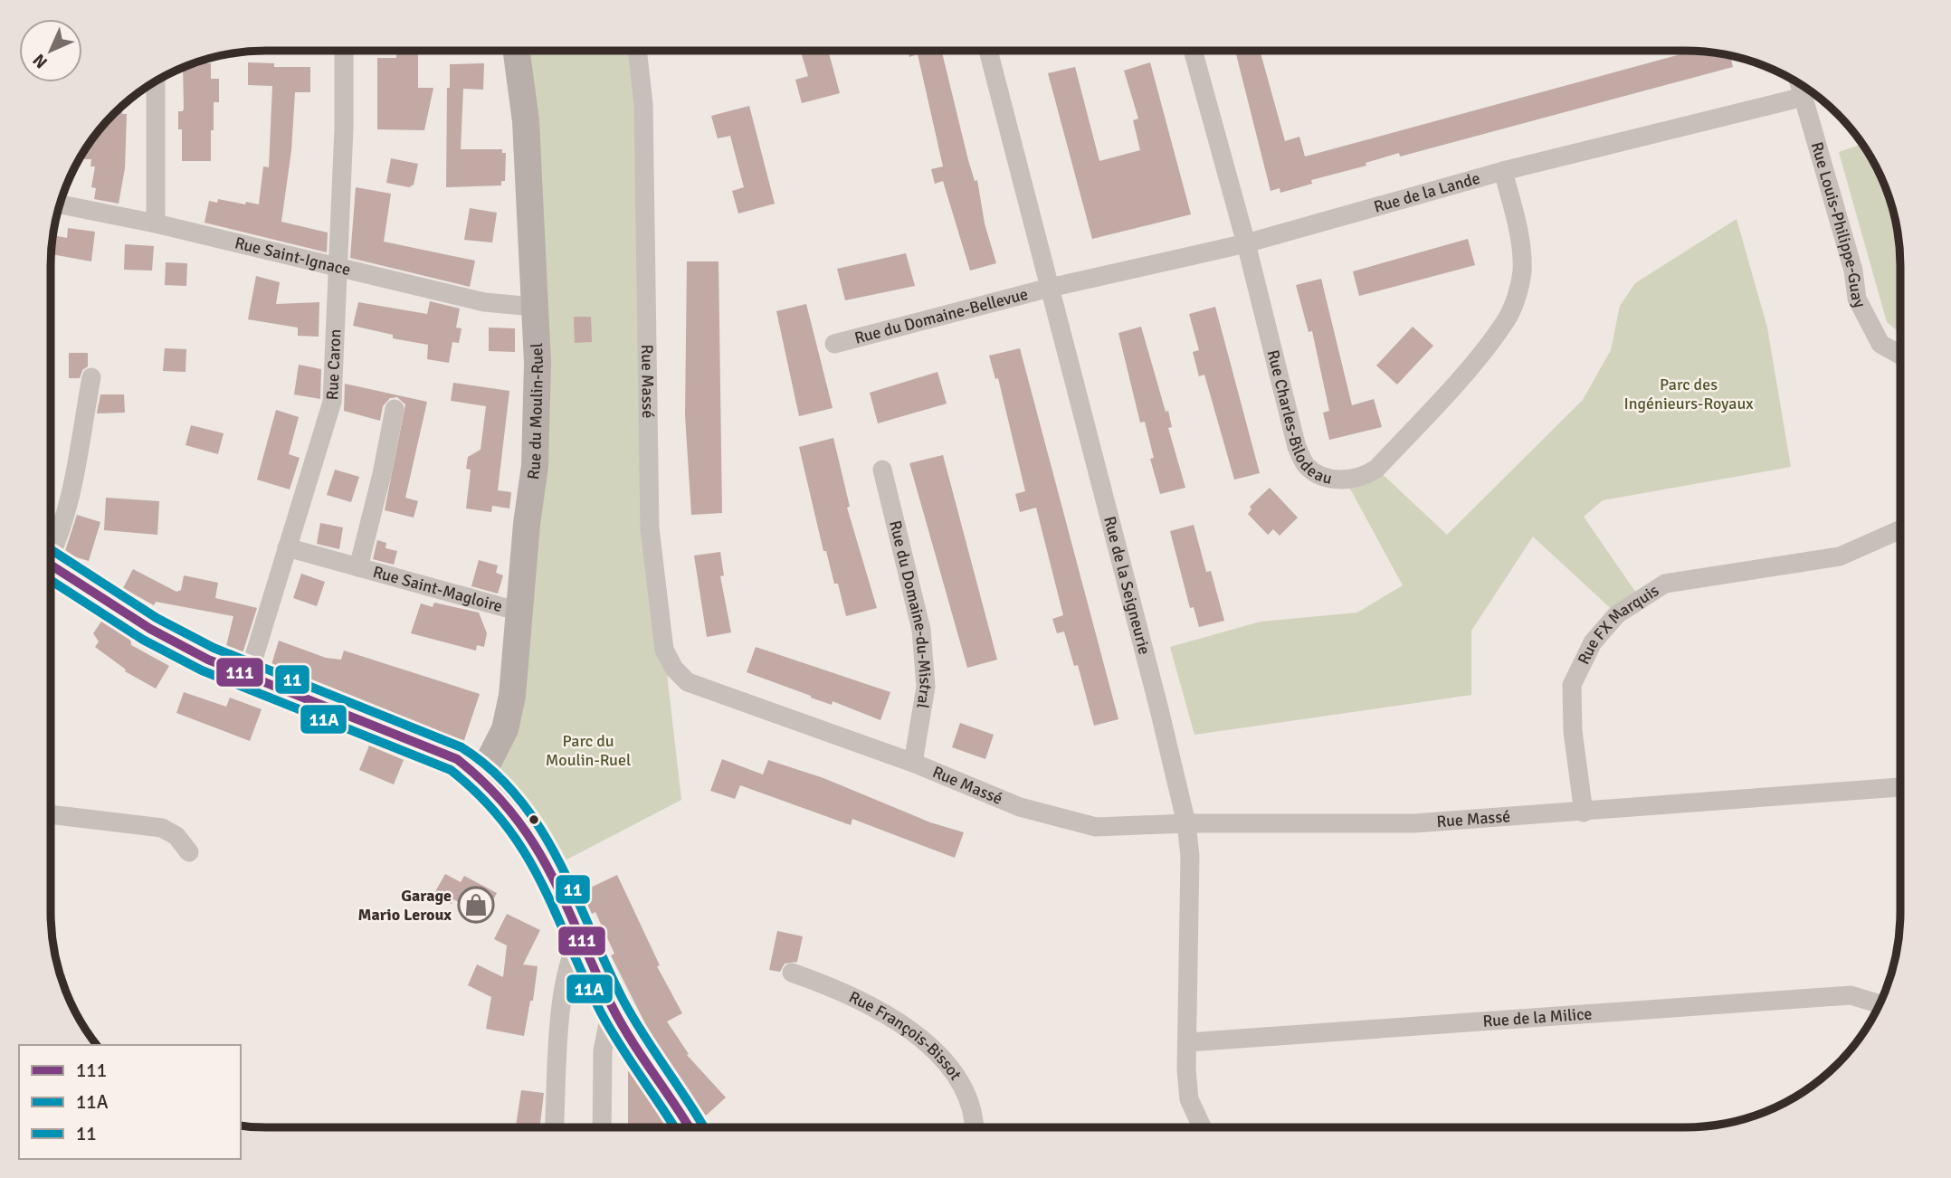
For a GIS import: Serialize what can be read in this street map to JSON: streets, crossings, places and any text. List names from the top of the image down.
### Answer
{
  "streets": {
    "street": [
      "Rue de la Lande",
      "Rue Louis-Philippe-Guay",
      "Rue Saint-Ignace",
      "Rue du Domaine-Bellevue",
      "Rue Caron",
      "Rue Massé",
      "Rue du Moulin-Ruel",
      "Rue Charles-Bilodeau",
      "Rue de la Seigneurie",
      "Rue Saint-Magloire",
      "Rue du Domaine-du-Mistral",
      "Rue FX Marquis",
      "Rue de la Milice",
      "Rue François-Bissot"
    ]
  },
  "crossings": [
    ["Rue de la Lande", "Rue Louis-Philippe-Guay"],
    ["Rue de la Lande", "Rue du Domaine-Bellevue"],
    ["Rue de la Lande", "Rue Charles-Bilodeau"],
    ["Rue de la Lande", "Rue de la Seigneurie"],
    ["Rue Saint-Ignace", "Rue Caron"],
    ["Rue Saint-Ignace", "Rue du Moulin-Ruel"],
    ["Rue du Domaine-Bellevue", "Rue de la Seigneurie"],
    ["Rue Caron", "Rue Saint-Magloire"],
    ["Rue Massé", "Rue de la Seigneurie"],
    ["Rue Massé", "Rue du Domaine-du-Mistral"],
    ["Rue Massé", "Rue FX Marquis"],
    ["Rue du Moulin-Ruel", "Rue Saint-Magloire"],
    ["Rue de la Seigneurie", "Rue de la Milice"]
  ],
  "parks": ["Parc des Ingénieurs-Royaux", "Parc du Moulin-Ruel"],
  "places": {
    "shop": ["Garage Mario Leroux"]
  },
  "lines": ["transit line 11", "transit line 111", "transit line 11A"],
  "legend": ["111", "11A", "11"],
  "north": "bottom left"
}
